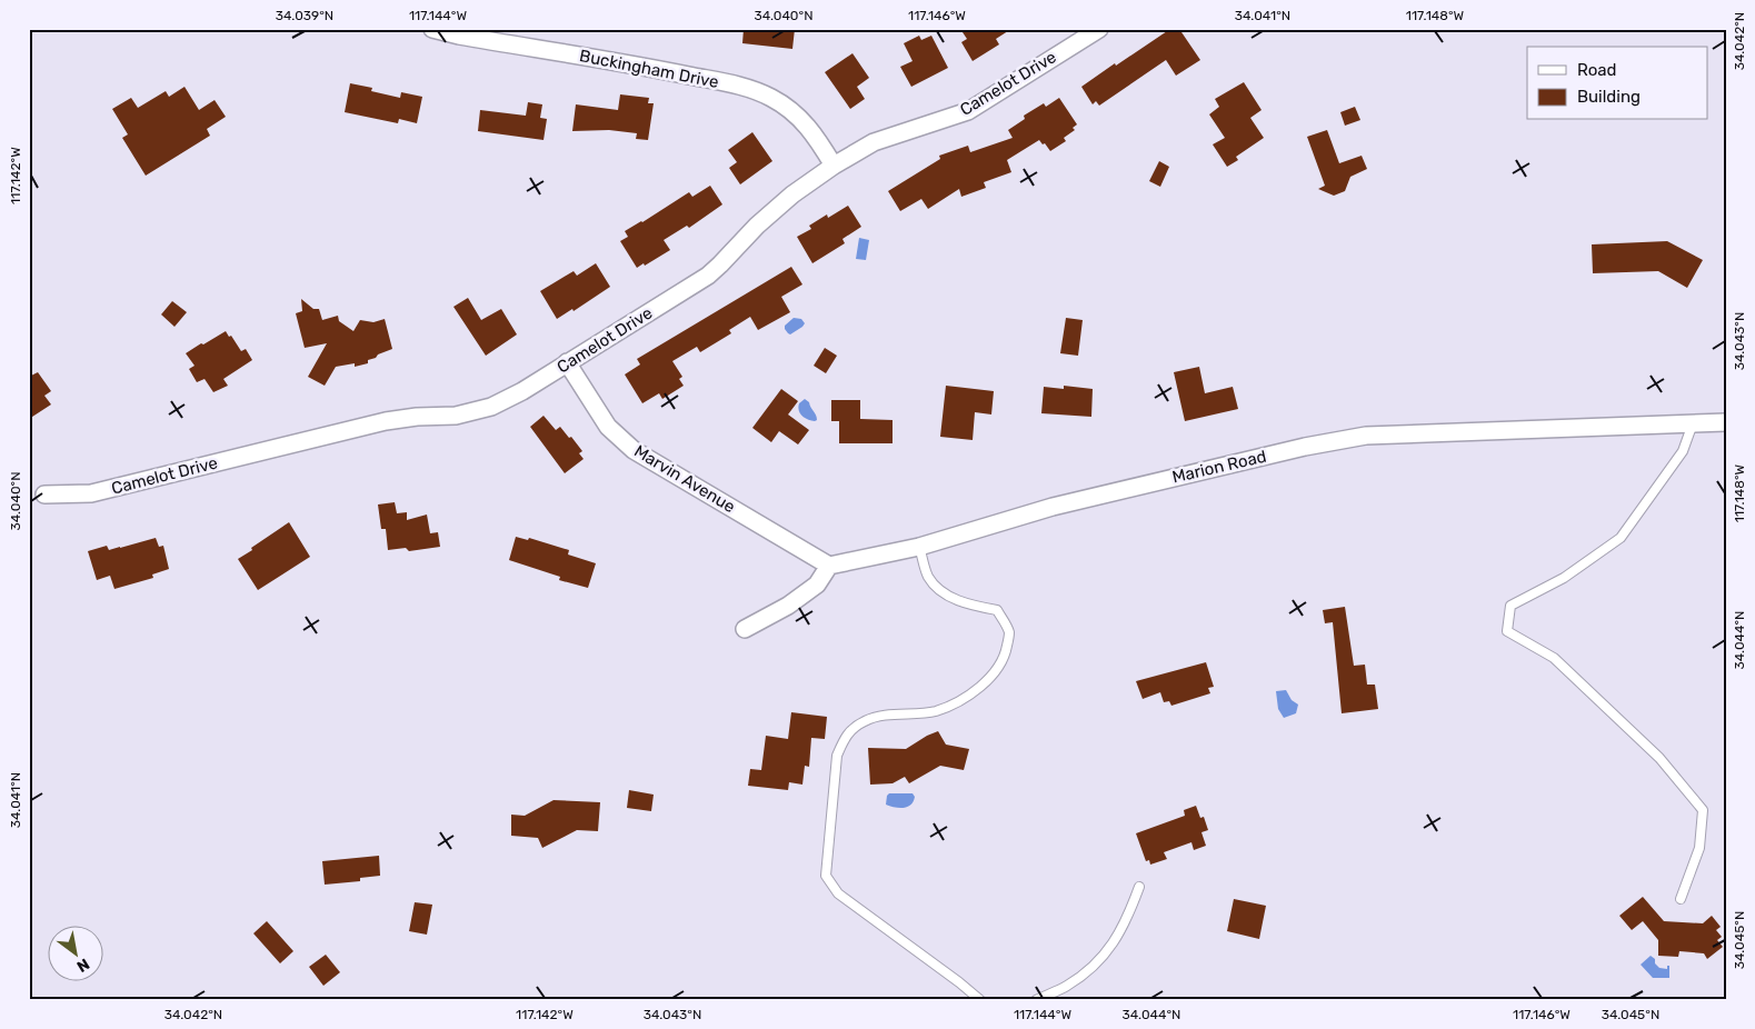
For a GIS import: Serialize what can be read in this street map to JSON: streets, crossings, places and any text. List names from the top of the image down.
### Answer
{
  "streets": {
    "street": [
      "Buckingham Drive",
      "Camelot Drive",
      "Marion Road",
      "Marvin Avenue"
    ]
  },
  "crossings": [
    ["Buckingham Drive", "Camelot Drive"],
    ["Camelot Drive", "Marvin Avenue"],
    ["Marion Road", "Marvin Avenue"]
  ],
  "legend": ["Road", "Building"],
  "north": "bottom right",
  "coordinates": [
    "34.039°N",
    "117.144°W",
    "34.040°N",
    "117.146°W",
    "34.041°N",
    "117.148°W",
    "34.042°N",
    "117.142°W",
    "34.043°N",
    "34.044°N",
    "34.045°N"
  ]
}
